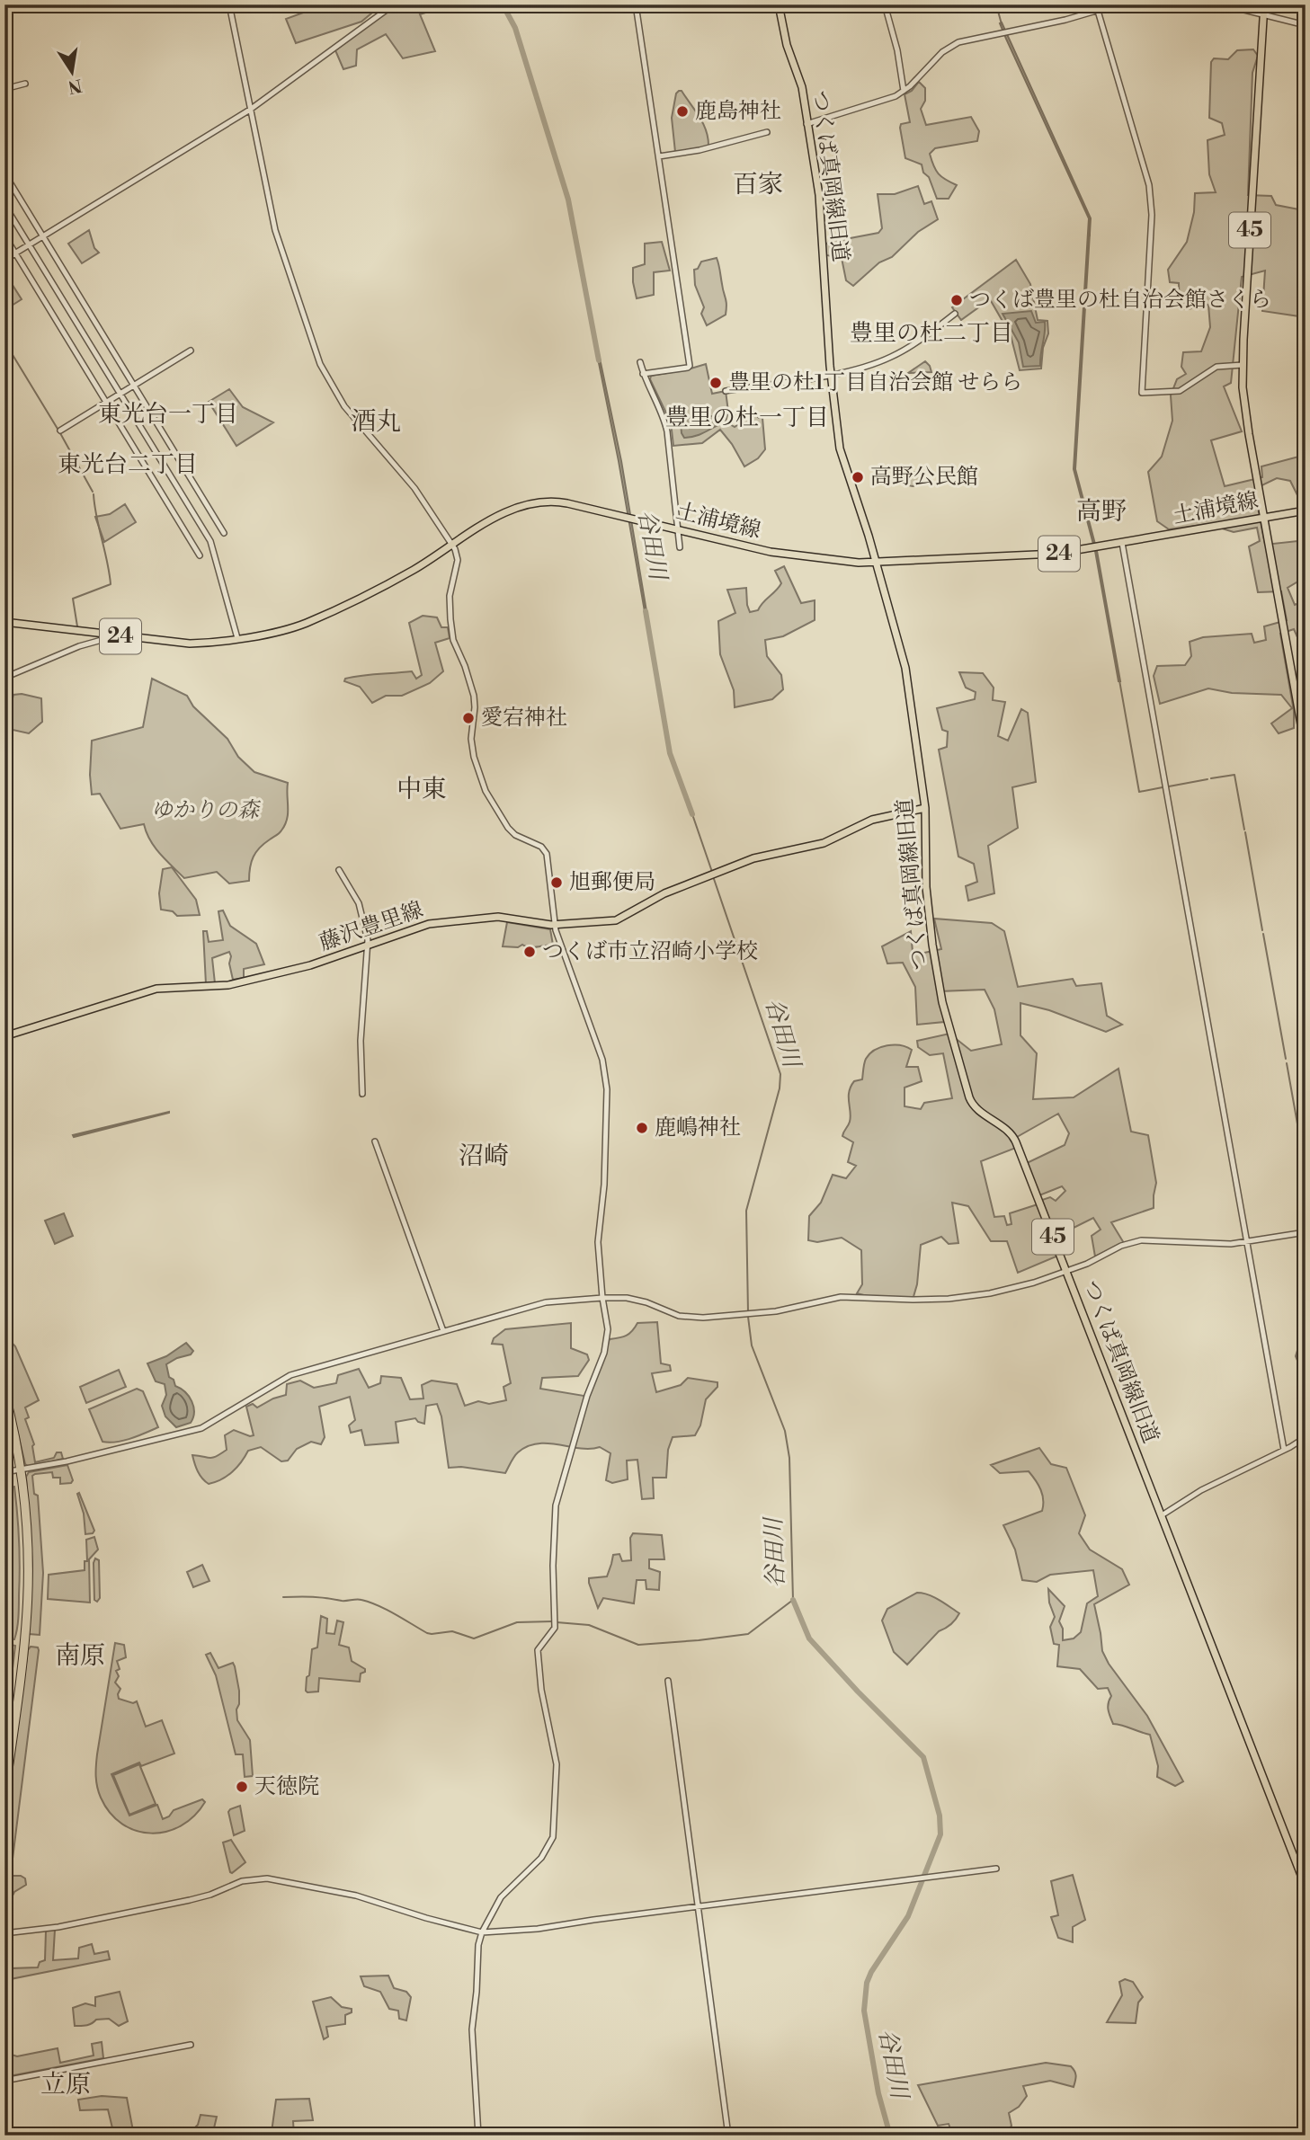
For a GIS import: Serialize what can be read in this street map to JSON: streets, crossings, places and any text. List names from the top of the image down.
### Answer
{
  "streets": {
    "main road": [
      "つくば真岡線旧道",
      "45",
      "土浦境線",
      "24",
      "藤沢豊里線"
    ]
  },
  "crossings": [
    ["つくば真岡線旧道", "土浦境線"],
    ["つくば真岡線旧道", "藤沢豊里線"],
    ["45", "土浦境線"]
  ],
  "districts": [
    "百家",
    "豊里の杜二丁目",
    "東光台一丁目",
    "豊里の杜一丁目",
    "酒丸",
    "東光台二丁目",
    "高野",
    "中東",
    "沼崎",
    "南原",
    "立原"
  ],
  "water": ["谷田川"],
  "parks": ["ゆかりの森"],
  "places": [
    "鹿島神社",
    "つくば豊里の杜自治会館さくら",
    "豊里の杜1丁目自治会館 せらら",
    "高野公民館",
    "愛宕神社",
    "旭郵便局",
    "つくば市立沼崎小学校",
    "鹿嶋神社",
    "天徳院"
  ],
  "north": "bottom"
}
